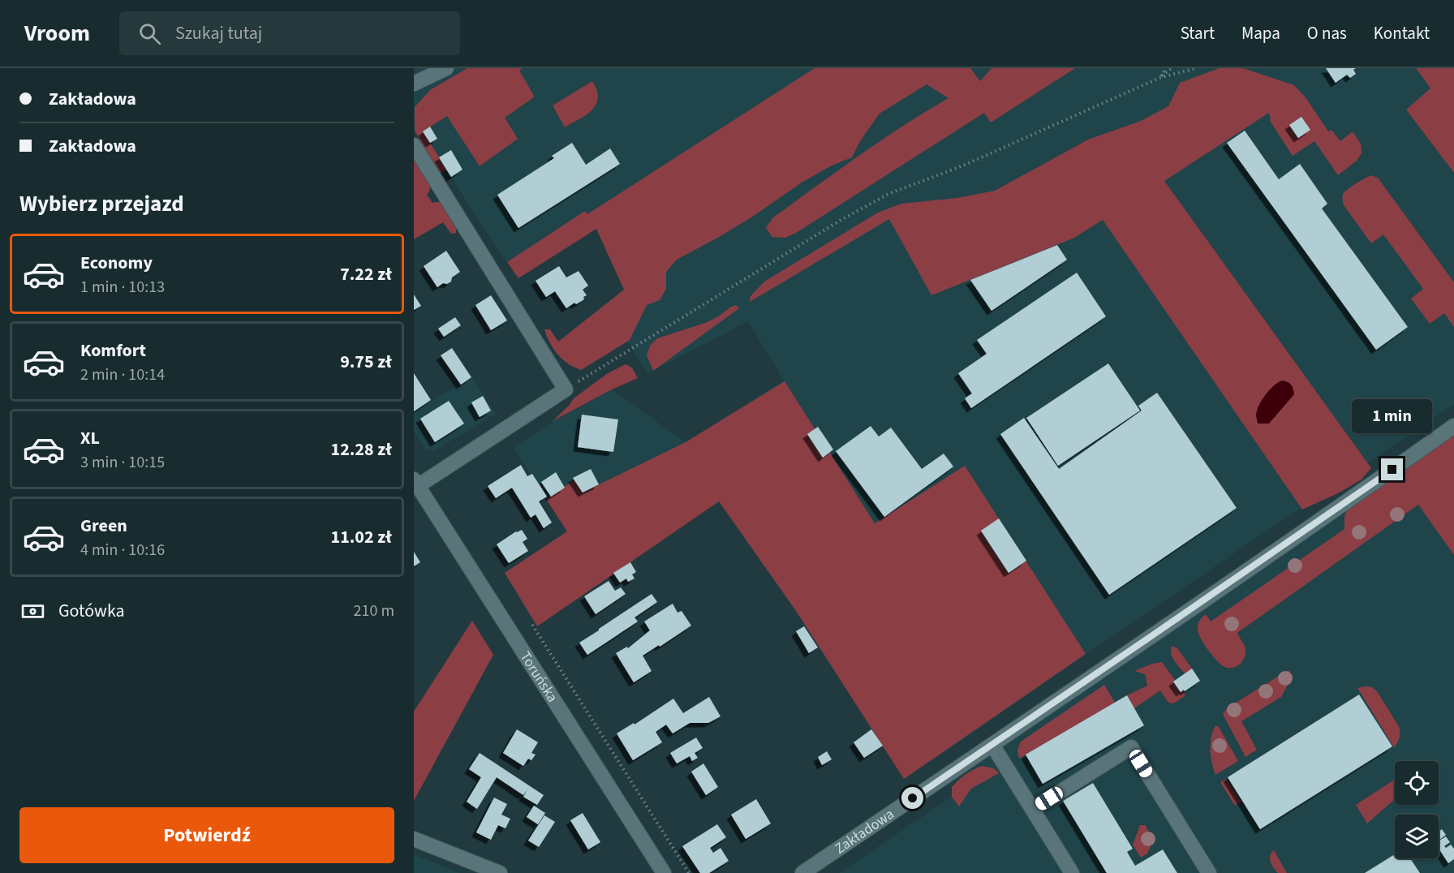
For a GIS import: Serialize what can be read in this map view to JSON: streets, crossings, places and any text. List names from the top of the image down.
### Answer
{
  "streets": {
    "street": ["Toruńska", "Zakładowa"]
  },
  "page": {
    "header": "Vroom",
    "search": "Szukaj tutaj",
    "nav": [
      "Start",
      "Mapa",
      "O nas",
      "Kontakt"
    ],
    "banner": ["Zakładowa", "Zakładowa"],
    "heading": "Wybierz przejazd",
    "list": [
      {
        "name": "Economy",
        "note": "1 min · 10:13",
        "value": "7.22 zł"
      },
      {
        "name": "Komfort",
        "note": "2 min · 10:14",
        "value": "9.75 zł"
      },
      {
        "name": "XL",
        "note": "3 min · 10:15",
        "value": "12.28 zł"
      },
      {
        "name": "Green",
        "note": "4 min · 10:16",
        "value": "11.02 zł"
      }
    ],
    "bubble": "1 min",
    "pay": ["Gotówka", "210 m"],
    "buttons": "Potwierdź"
  }
}
